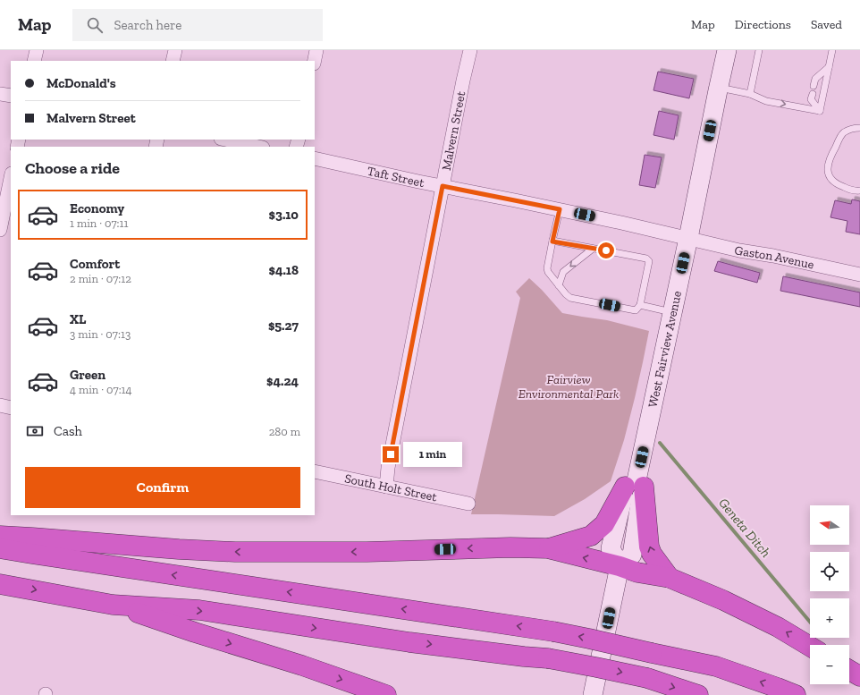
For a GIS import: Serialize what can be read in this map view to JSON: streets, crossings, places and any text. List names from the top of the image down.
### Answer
{
  "streets": {
    "main road": ["West Fairview Avenue"],
    "street": [
      "Malvern Street",
      "Taft Street",
      "Gaston Avenue",
      "South Holt Street"
    ]
  },
  "crossings": [
    ["Malvern Street", "Taft Street"],
    ["Malvern Street", "South Holt Street"],
    ["Taft Street", "Gaston Avenue"],
    ["Taft Street", "West Fairview Avenue"],
    ["Gaston Avenue", "West Fairview Avenue"]
  ],
  "water": ["Geneta Ditch"],
  "parks": ["Fairview Environmental Park"],
  "north": "left",
  "page": {
    "header": "Map",
    "search": "Search here",
    "nav": ["Map", "Directions", "Saved"],
    "banner": ["McDonald's", "Malvern Street"],
    "heading": "Choose a ride",
    "list": [
      {
        "name": "Economy",
        "note": "1 min · 07:11",
        "value": "$3.10"
      },
      {
        "name": "Comfort",
        "note": "2 min · 07:12",
        "value": "$4.18"
      },
      {
        "name": "XL",
        "note": "3 min · 07:13",
        "value": "$5.27"
      },
      {
        "name": "Green",
        "note": "4 min · 07:14",
        "value": "$4.24"
      }
    ],
    "pay": ["Cash", "280 m"],
    "bubble": "1 min",
    "buttons": "Confirm",
    "map_buttons": ["+", "−"]
  }
}
